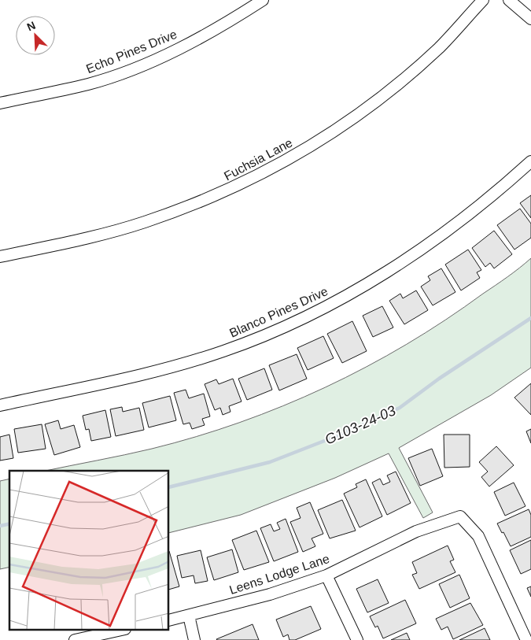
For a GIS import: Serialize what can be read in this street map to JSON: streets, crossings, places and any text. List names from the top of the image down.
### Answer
{
  "streets": {
    "street": [
      "Echo Pines Drive",
      "Fuchsia Lane",
      "Blanco Pines Drive",
      "Leens Lodge Lane"
    ]
  },
  "water": ["G103-24-03"],
  "north": "top left"
}
